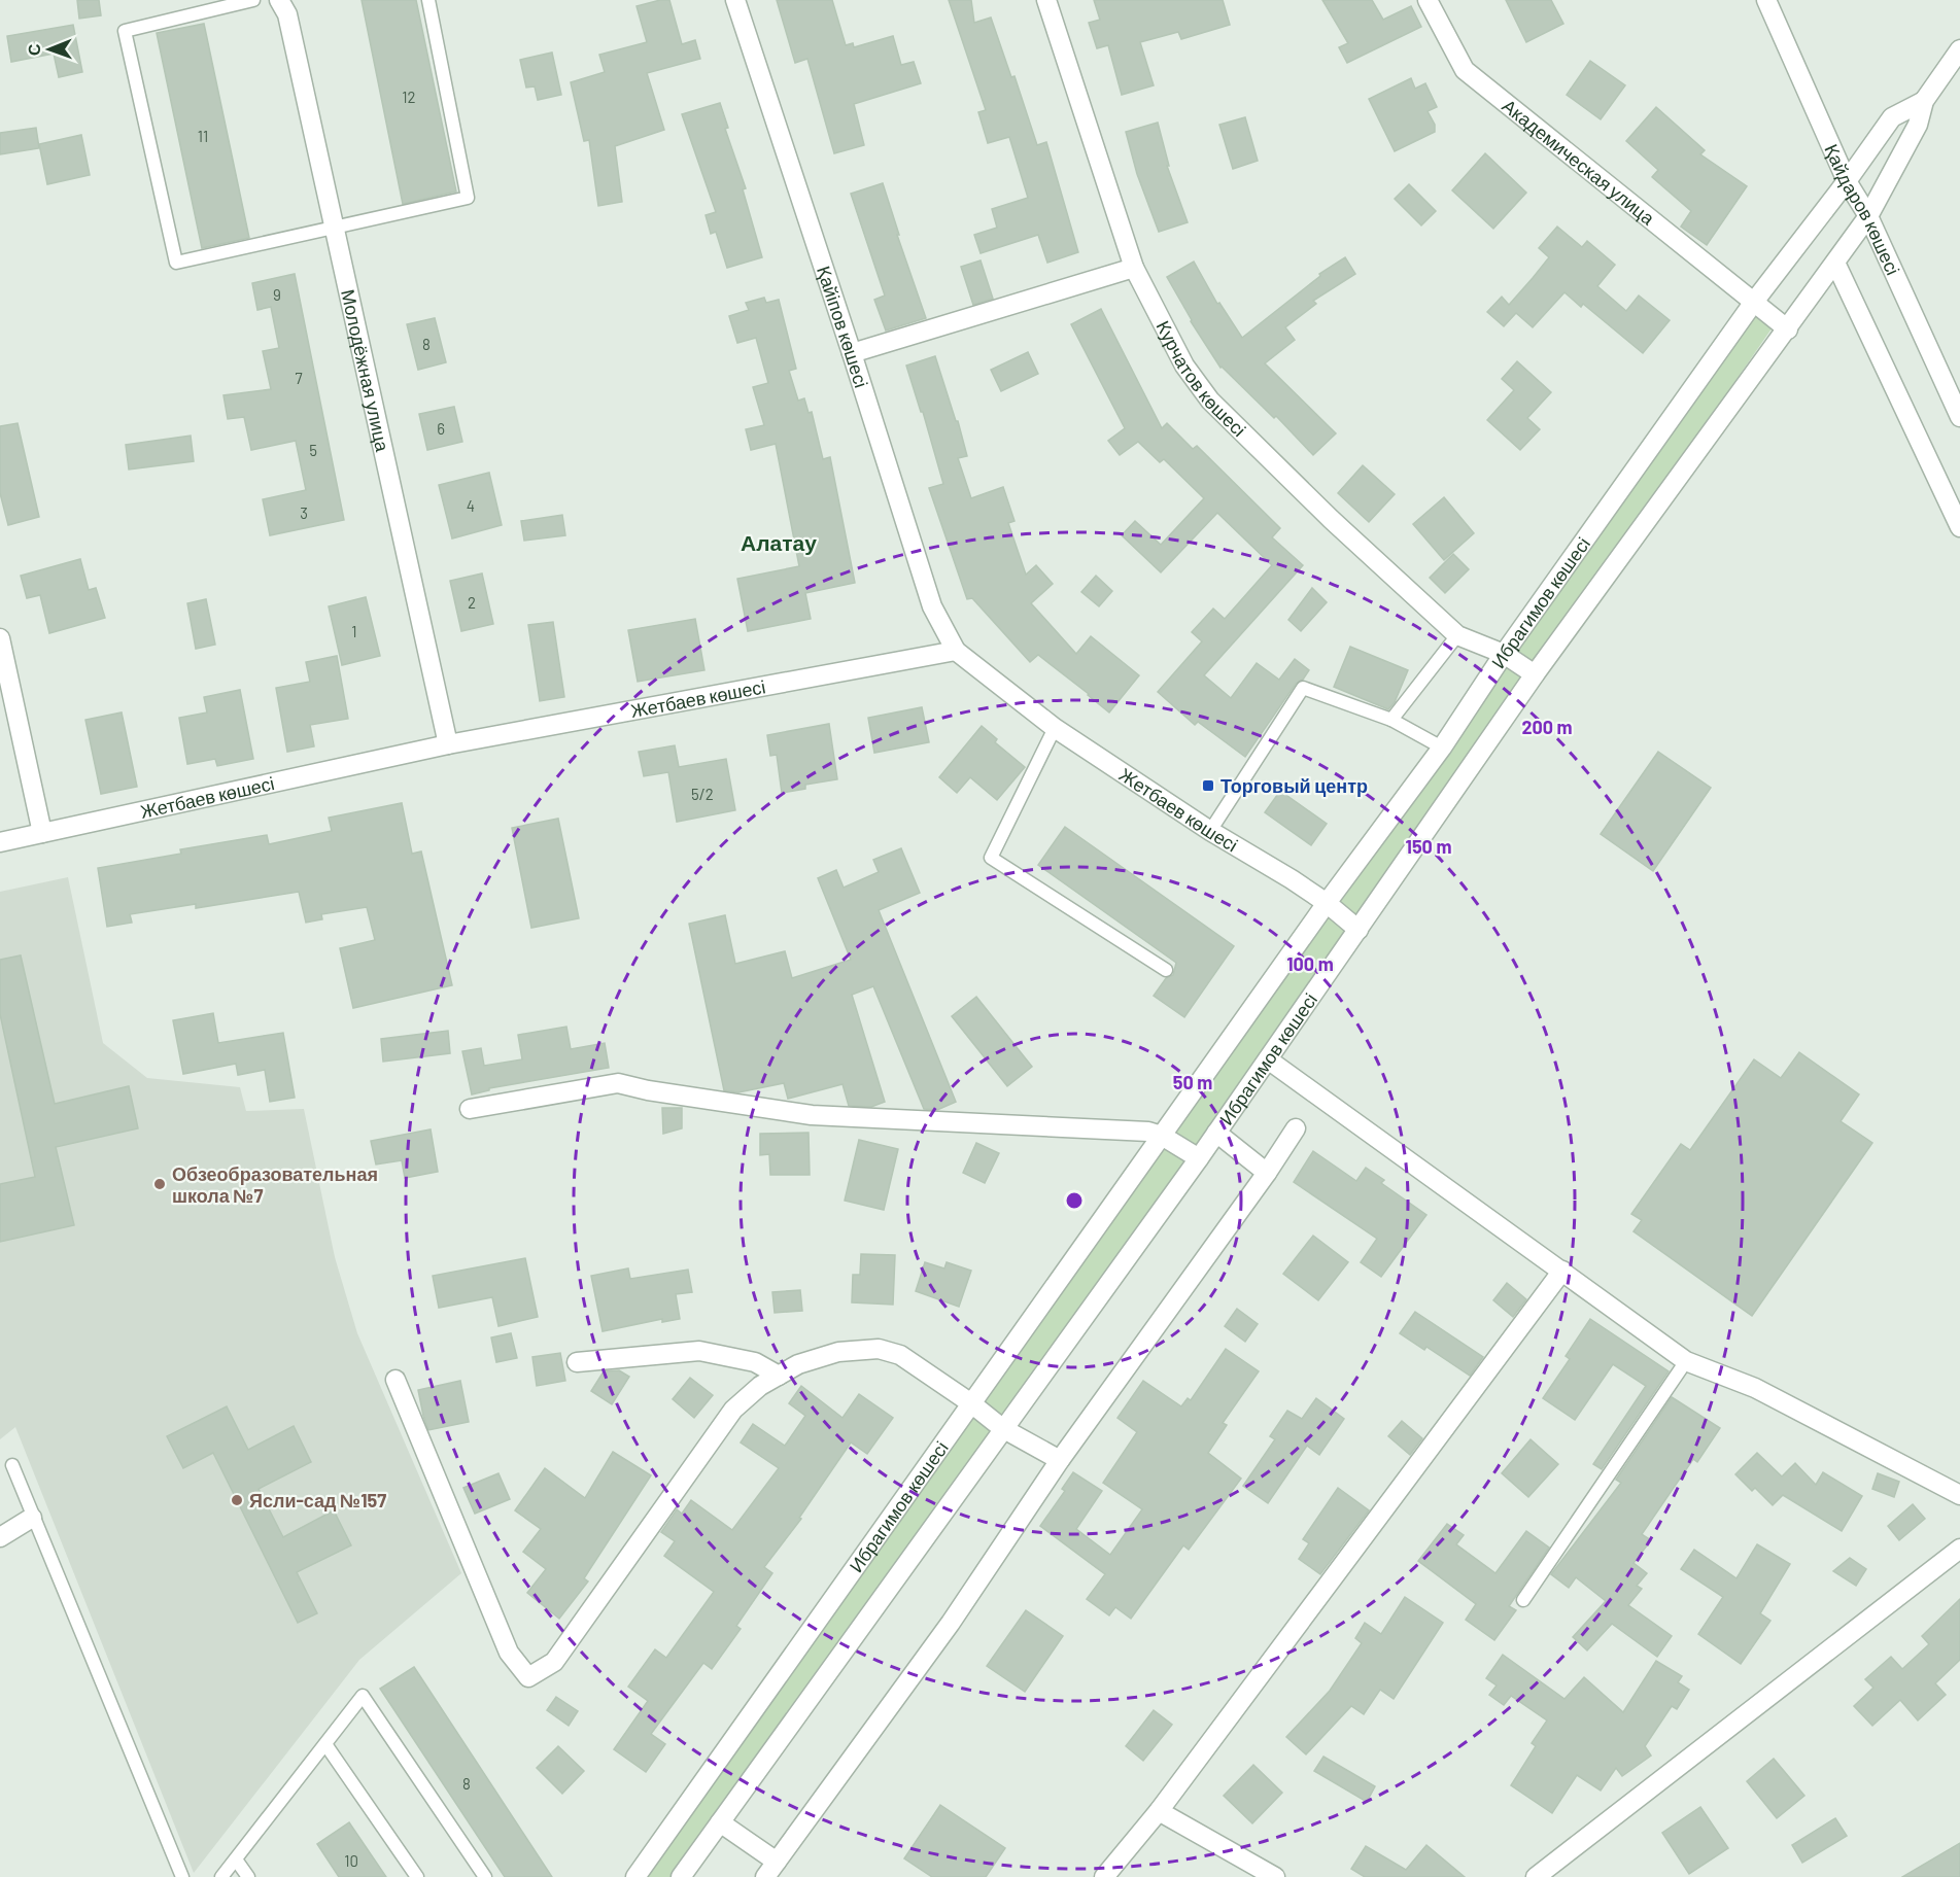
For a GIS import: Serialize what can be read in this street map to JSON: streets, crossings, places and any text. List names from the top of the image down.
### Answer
{
  "streets": {
    "street": [
      "Академическая улица",
      "Қайдаров көшесі",
      "Қайіпов көшесі",
      "Молодёжная улица",
      "Курчатов көшесі",
      "Ибрагимов көшесі",
      "Жетбаев көшесі"
    ]
  },
  "crossings": [
    ["Академическая улица", "Ибрагимов көшесі"],
    ["Қайдаров көшесі", "Ибрагимов көшесі"],
    ["Қайіпов көшесі", "Жетбаев көшесі"],
    ["Молодёжная улица", "Жетбаев көшесі"],
    ["Курчатов көшесі", "Ибрагимов көшесі"],
    ["Ибрагимов көшесі", "Жетбаев көшесі"]
  ],
  "districts": ["Алатау"],
  "places": {
    "transit": ["Торговый центр"],
    "other": ["Обзеобразовательная школа №7", "Ясли-сад №157"]
  },
  "house_numbers": [
    "12",
    "11",
    "9",
    "8",
    "7",
    "6",
    "5",
    "4",
    "3",
    "2",
    "1",
    "5/2",
    "8",
    "10"
  ],
  "north": "left",
  "rings": [
    "200 m",
    "150 m",
    "100 m",
    "50 m"
  ]
}
